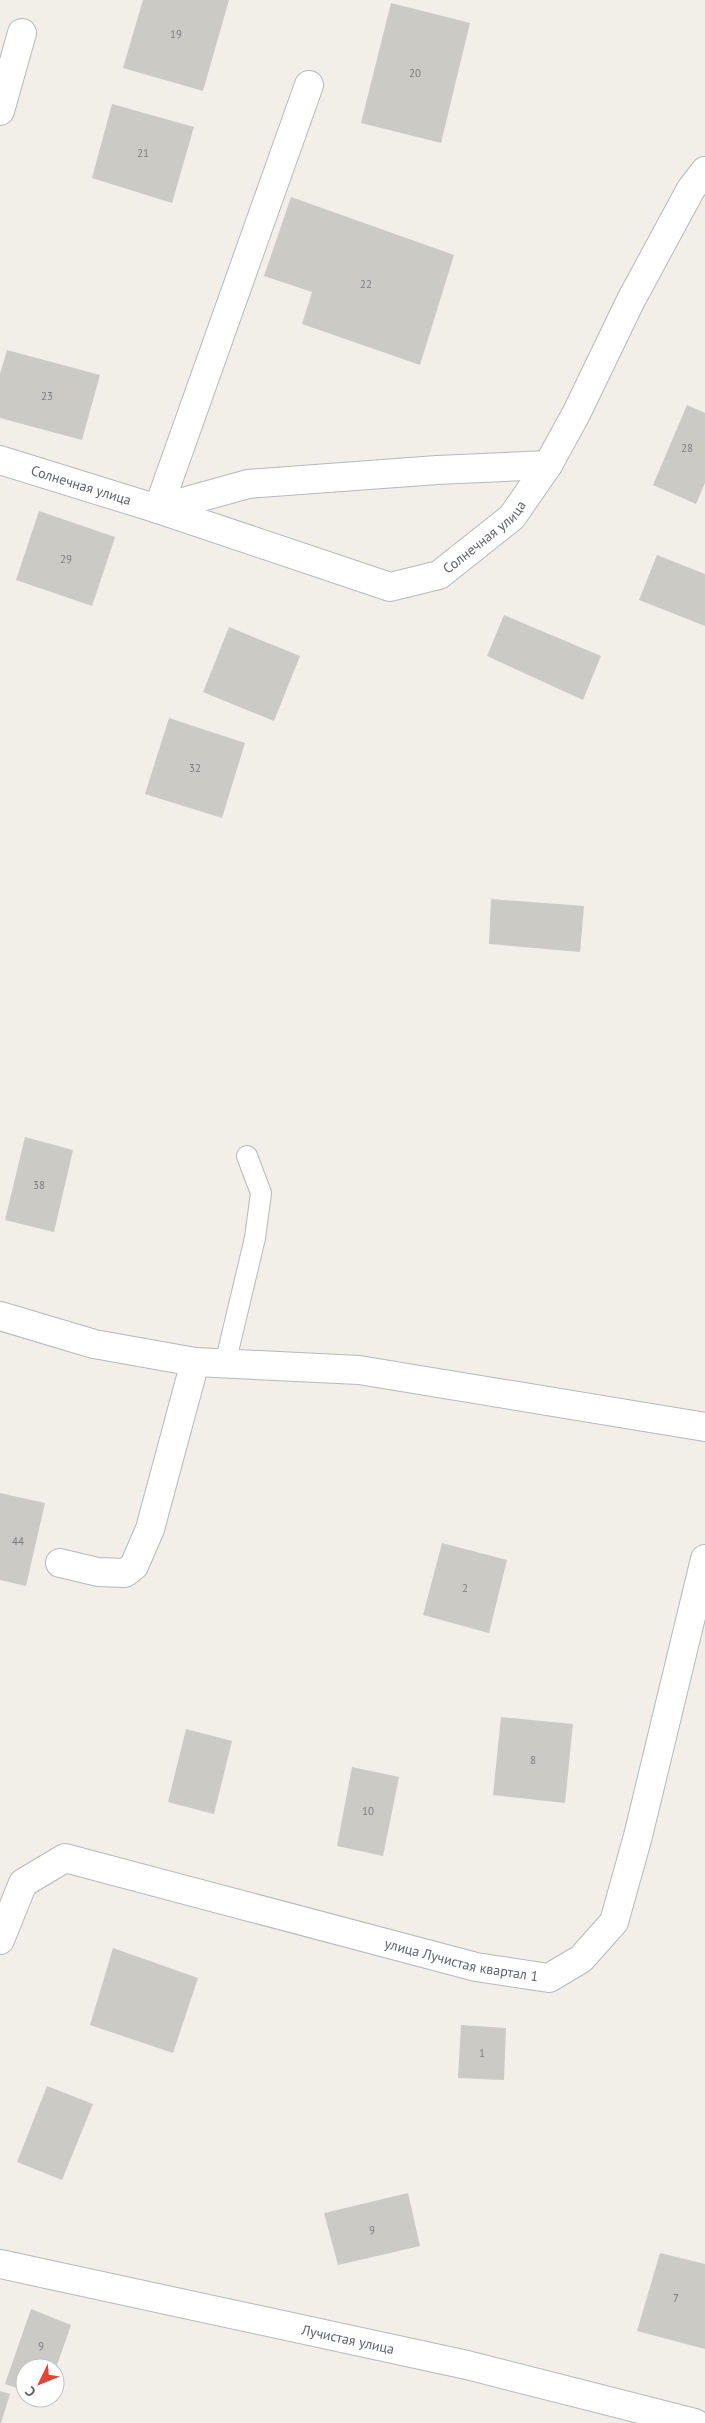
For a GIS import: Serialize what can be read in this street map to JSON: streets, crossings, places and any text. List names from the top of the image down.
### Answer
{
  "streets": {
    "street": ["Солнечная улица", "улица Лучистая квартал 1", "Лучистая улица"]
  },
  "house_numbers": [
    "19",
    "20",
    "21",
    "22",
    "23",
    "28",
    "29",
    "32",
    "38",
    "44",
    "2",
    "8",
    "10",
    "1",
    "9",
    "7",
    "9"
  ],
  "north": "bottom left"
}
